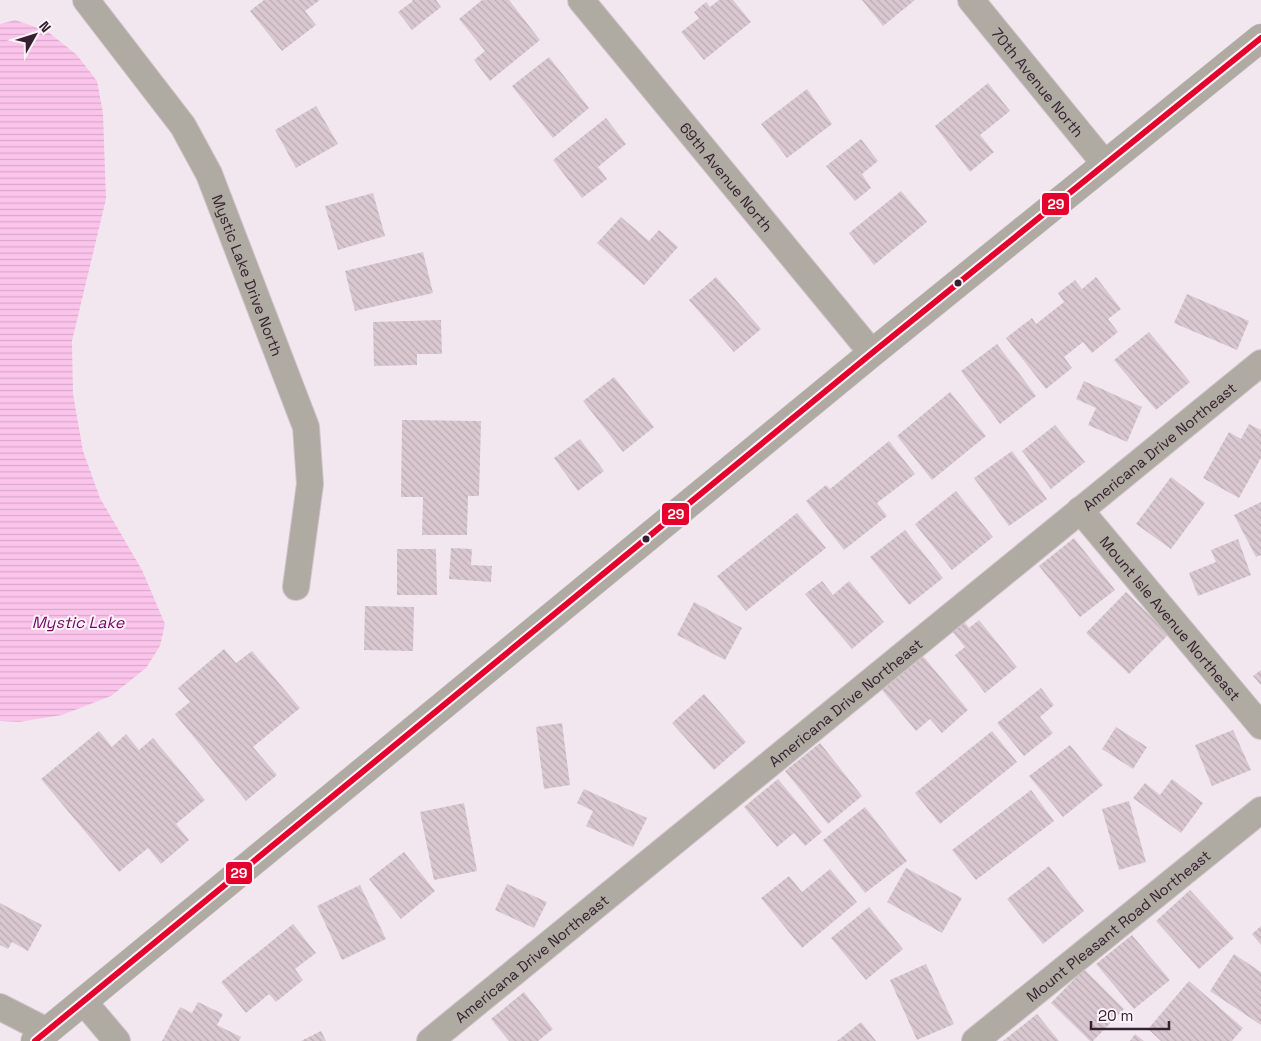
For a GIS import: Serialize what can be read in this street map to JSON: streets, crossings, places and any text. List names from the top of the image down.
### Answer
{
  "streets": {
    "street": [
      "70th Avenue North",
      "69th Avenue North",
      "Mystic Lake Drive North",
      "Americana Drive Northeast",
      "Mount Isle Avenue Northeast",
      "Mount Pleasant Road Northeast"
    ]
  },
  "crossings": [
    ["Americana Drive Northeast", "Mount Isle Avenue Northeast"]
  ],
  "water": ["Mystic Lake"],
  "lines": ["transit line 29"],
  "scale_bar": "20 m",
  "north": "top right"
}
